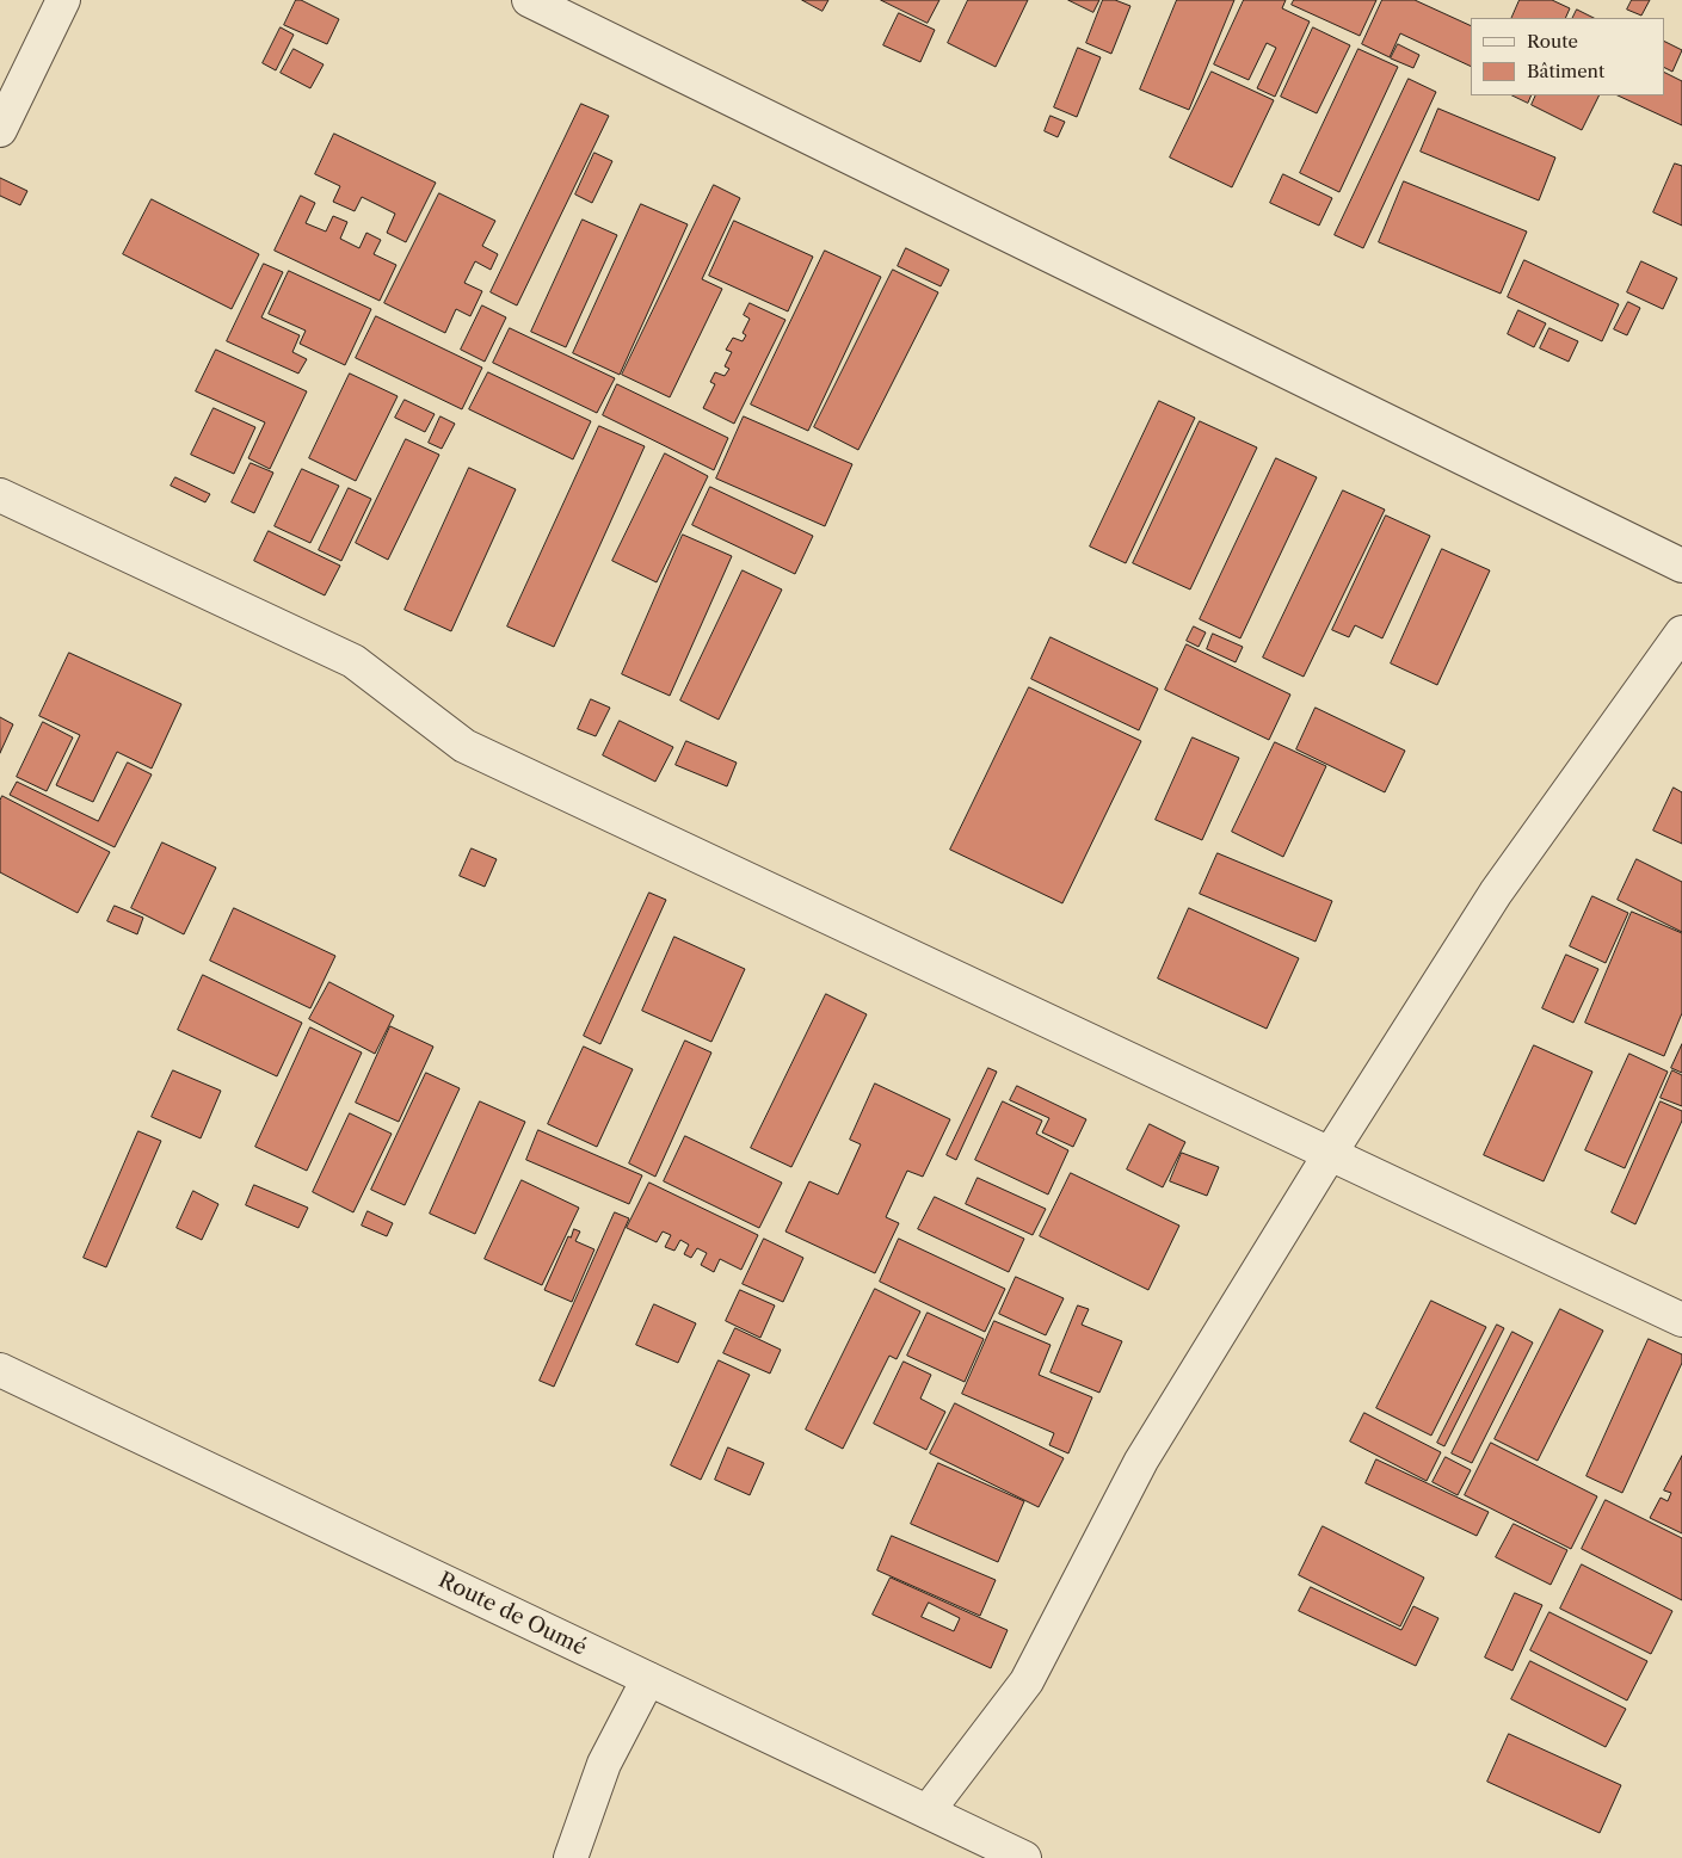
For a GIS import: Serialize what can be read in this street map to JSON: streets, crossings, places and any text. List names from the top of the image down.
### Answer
{
  "streets": {
    "street": ["Route de Oumé"]
  },
  "legend": ["Route", "Bâtiment"]
}
